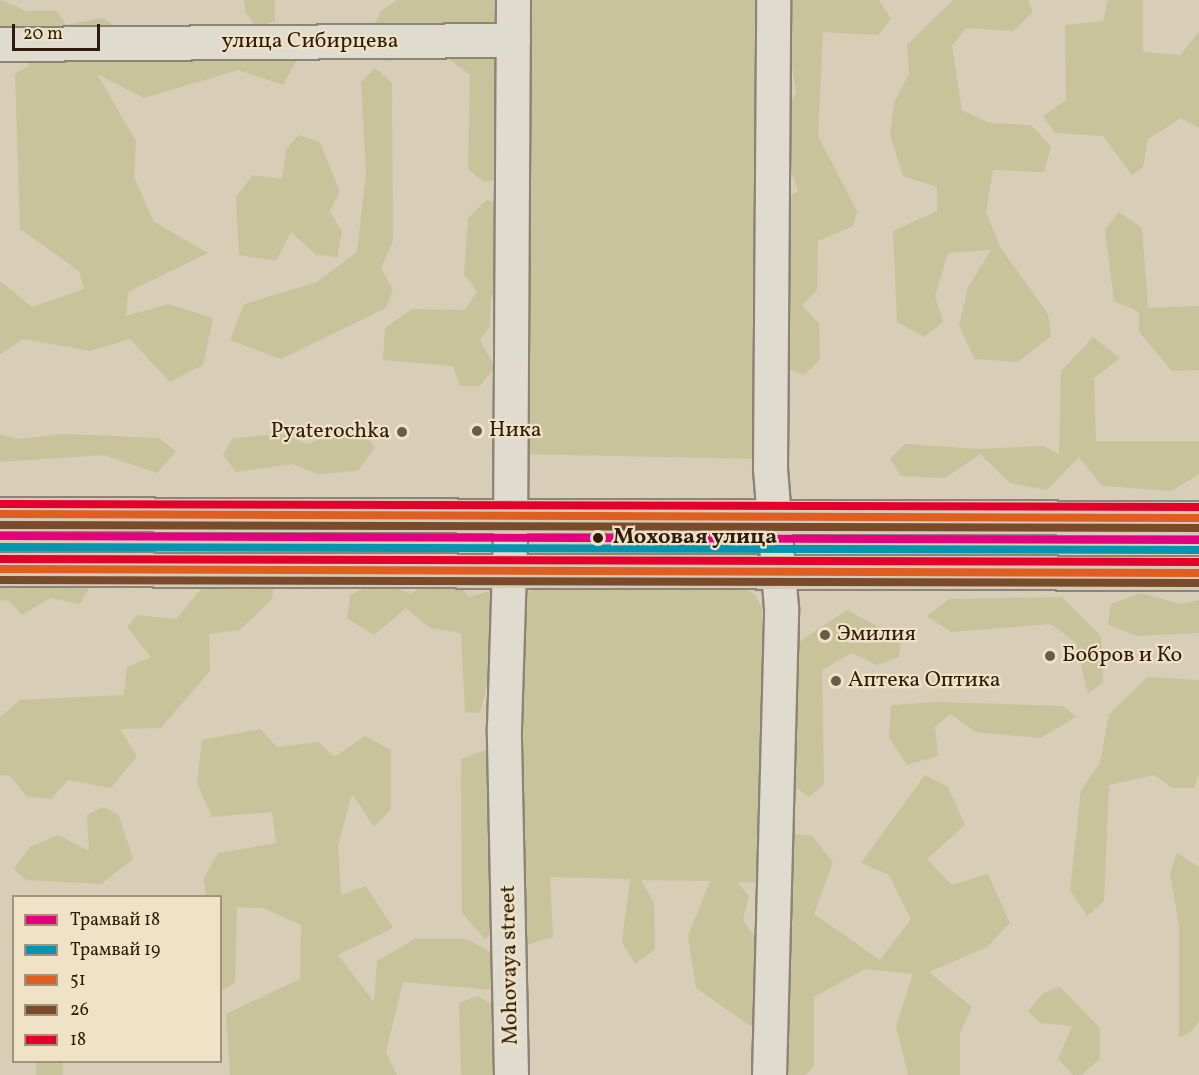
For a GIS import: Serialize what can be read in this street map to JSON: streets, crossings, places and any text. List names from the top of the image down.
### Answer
{
  "streets": {
    "street": ["улица Сибирцева"]
  },
  "places": [
    "Ника",
    "Pyaterochka",
    "Моховая улица",
    "Эмилия",
    "Бобров и Ко",
    "Аптека Оптика"
  ],
  "lines": [
    "transit line 18",
    "transit line 51",
    "transit line 26",
    "tram line 18",
    "tram line 19"
  ],
  "legend": [
    "Трамвай 18",
    "Трамвай 19",
    "51",
    "26",
    "18"
  ],
  "scale_bar": "20 m"
}
